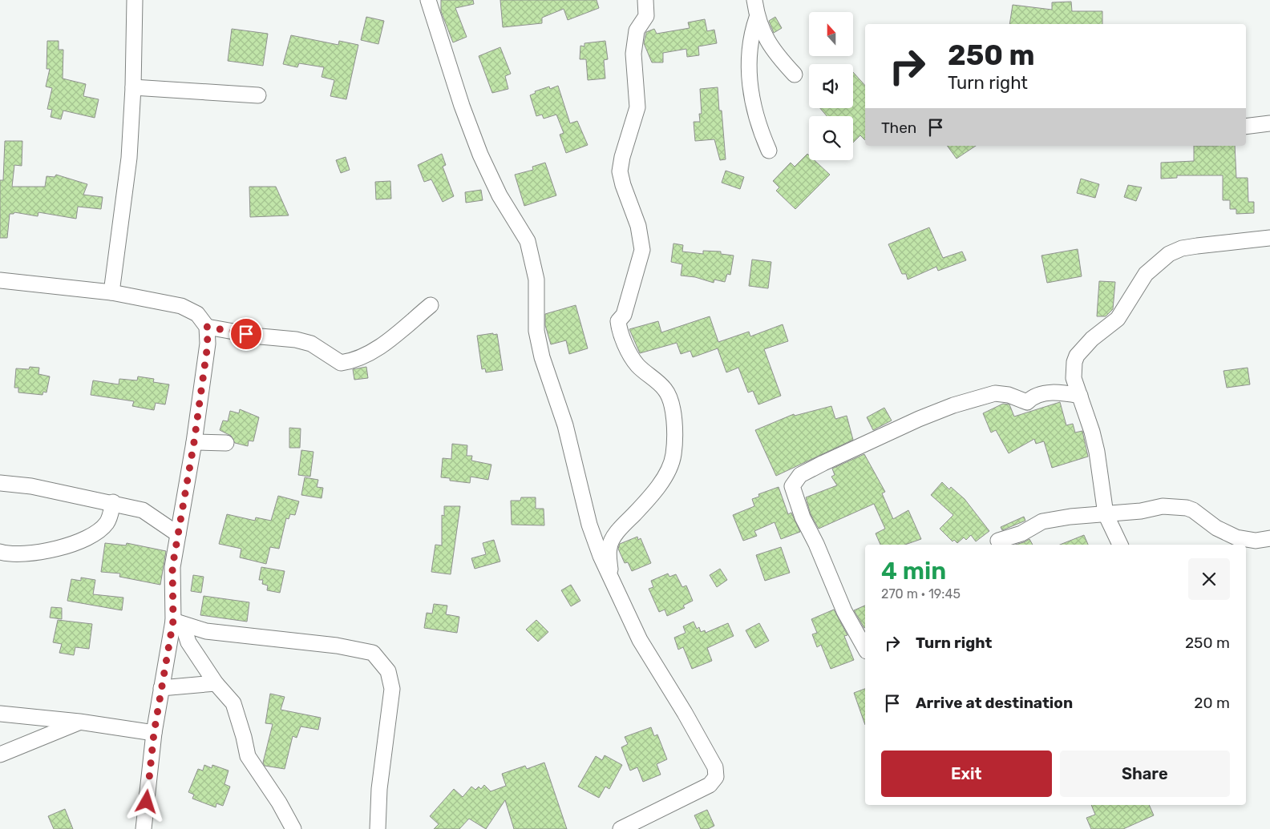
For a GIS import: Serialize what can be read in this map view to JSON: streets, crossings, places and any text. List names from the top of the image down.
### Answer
{
  "north": "top",
  "page": {
    "turn": ["250 m", "Turn right"],
    "then": "Then",
    "heading": ["4 min", "270 m · 19:45"],
    "list": [
      {
        "name": "Turn right",
        "value": "250 m"
      },
      {
        "name": "Arrive at destination",
        "value": "20 m"
      }
    ],
    "buttons": ["Exit", "Share"]
  }
}
